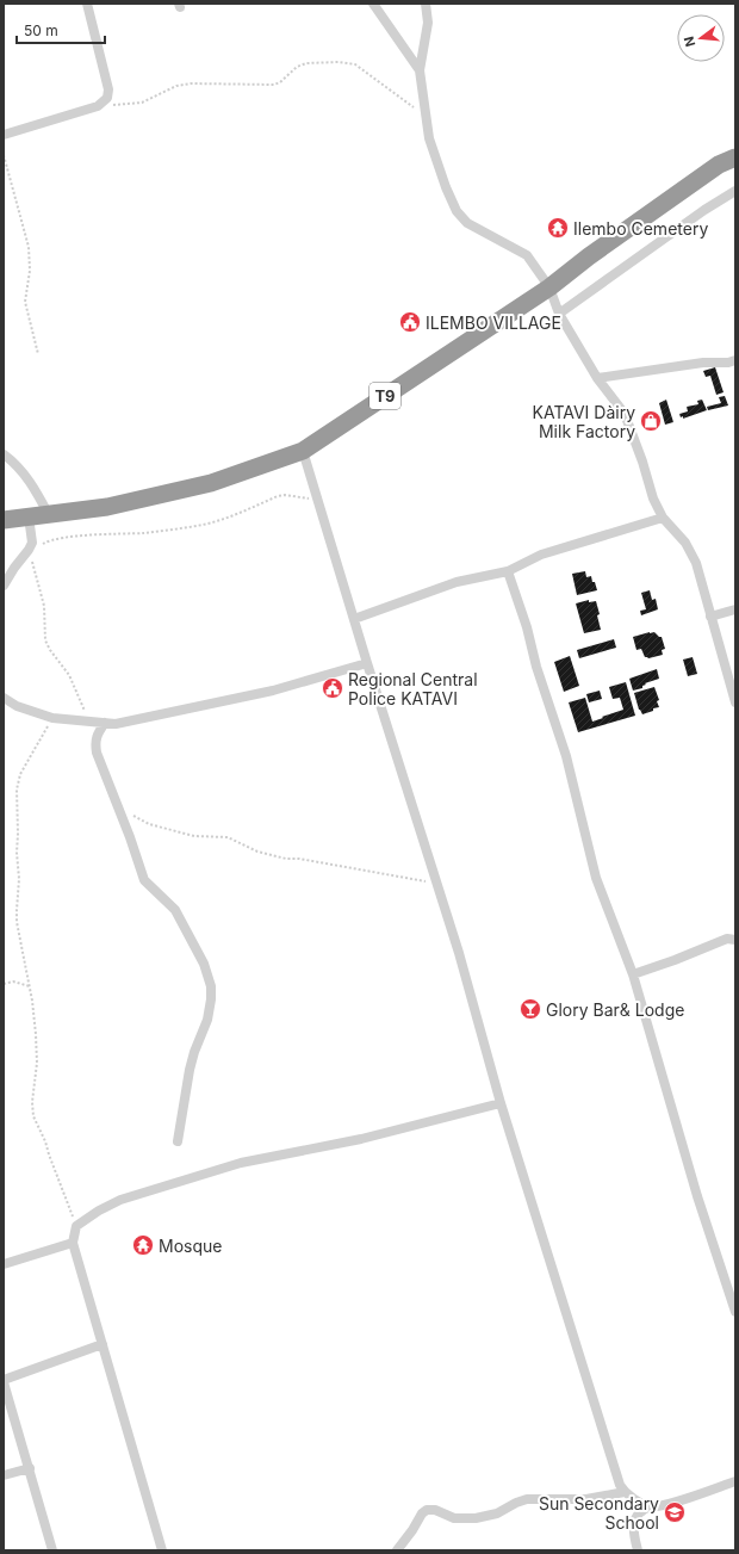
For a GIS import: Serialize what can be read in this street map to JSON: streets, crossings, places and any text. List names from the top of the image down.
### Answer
{
  "streets": {
    "highway": ["T9"]
  },
  "places": {
    "temple": ["Ilembo Cemetery", "Mosque"],
    "public building": ["ILEMBO VILLAGE", "Regional Central Police KATAVI"],
    "shop": ["KATAVI Dàiry Milk Factory"],
    "bar": ["Glory Bar& Lodge"],
    "school or university": ["Sun Secondary School"]
  },
  "scale_bar": "50 m",
  "north": "left"
}
